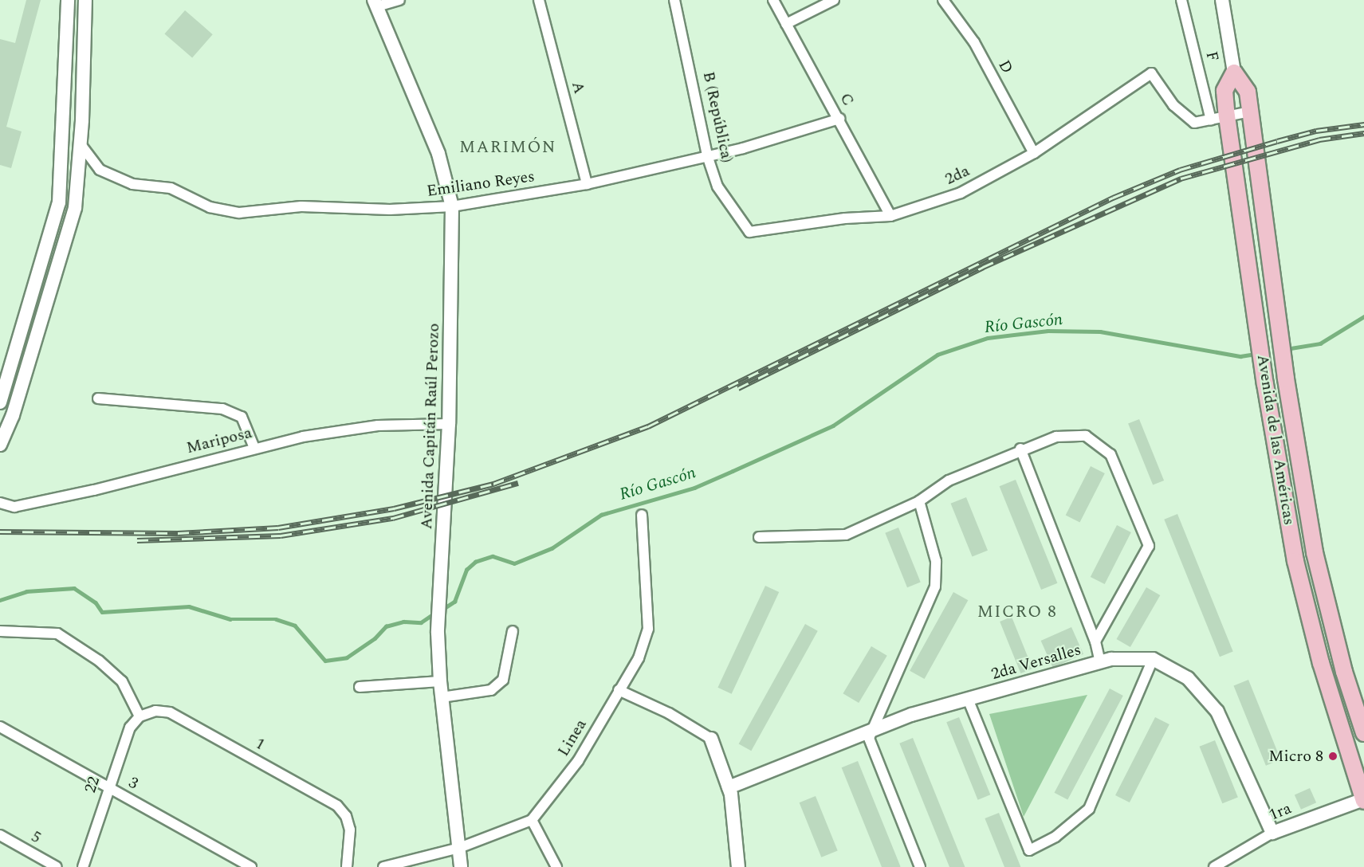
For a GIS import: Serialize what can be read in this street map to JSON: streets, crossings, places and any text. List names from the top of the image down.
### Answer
{
  "streets": {
    "main road": ["Avenida de las Américas"],
    "street": [
      "F",
      "D",
      "A",
      "C",
      "B (República)",
      "2da",
      "Emiliano Reyes",
      "Avenida Capitán Raúl Perozo",
      "Mariposa",
      "2da Versalles",
      "Linea",
      "1",
      "3",
      "22",
      "1ra",
      "5"
    ]
  },
  "crossings": [
    ["F", "2da"],
    ["D", "2da"],
    ["A", "Emiliano Reyes"],
    ["C", "2da"],
    ["C", "Emiliano Reyes"],
    ["B (República)", "2da"],
    ["B (República)", "Emiliano Reyes"],
    ["Emiliano Reyes", "Avenida Capitán Raúl Perozo"],
    ["Avenida Capitán Raúl Perozo", "Mariposa"],
    ["Avenida de las Américas", "1ra"],
    ["1", "22"],
    ["3", "22"]
  ],
  "districts": ["MARIMÓN", "MICRO 8"],
  "water": ["Río Gascón"],
  "places": ["Micro 8"]
}
